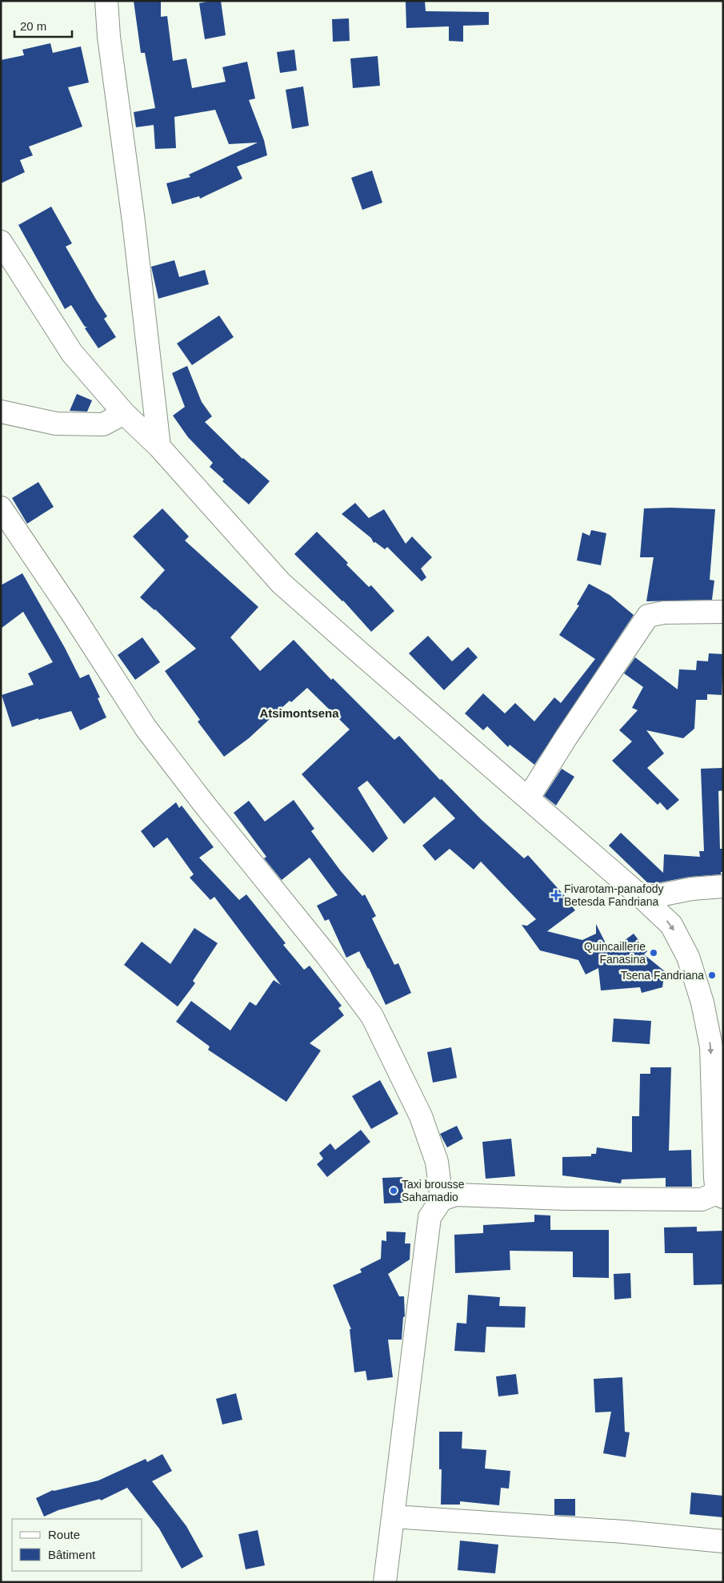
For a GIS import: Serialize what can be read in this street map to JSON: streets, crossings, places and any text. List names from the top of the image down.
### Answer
{
  "districts": ["Atsimontsena"],
  "places": {
    "health": ["Fivarotam-panafody Betesda Fandriana"],
    "other": ["Quincaillerie Fanasina", "Tsena Fandriana", "Taxi brousse Sahamadio"]
  },
  "legend": ["Route", "Bâtiment"],
  "scale_bar": "20 m"
}
